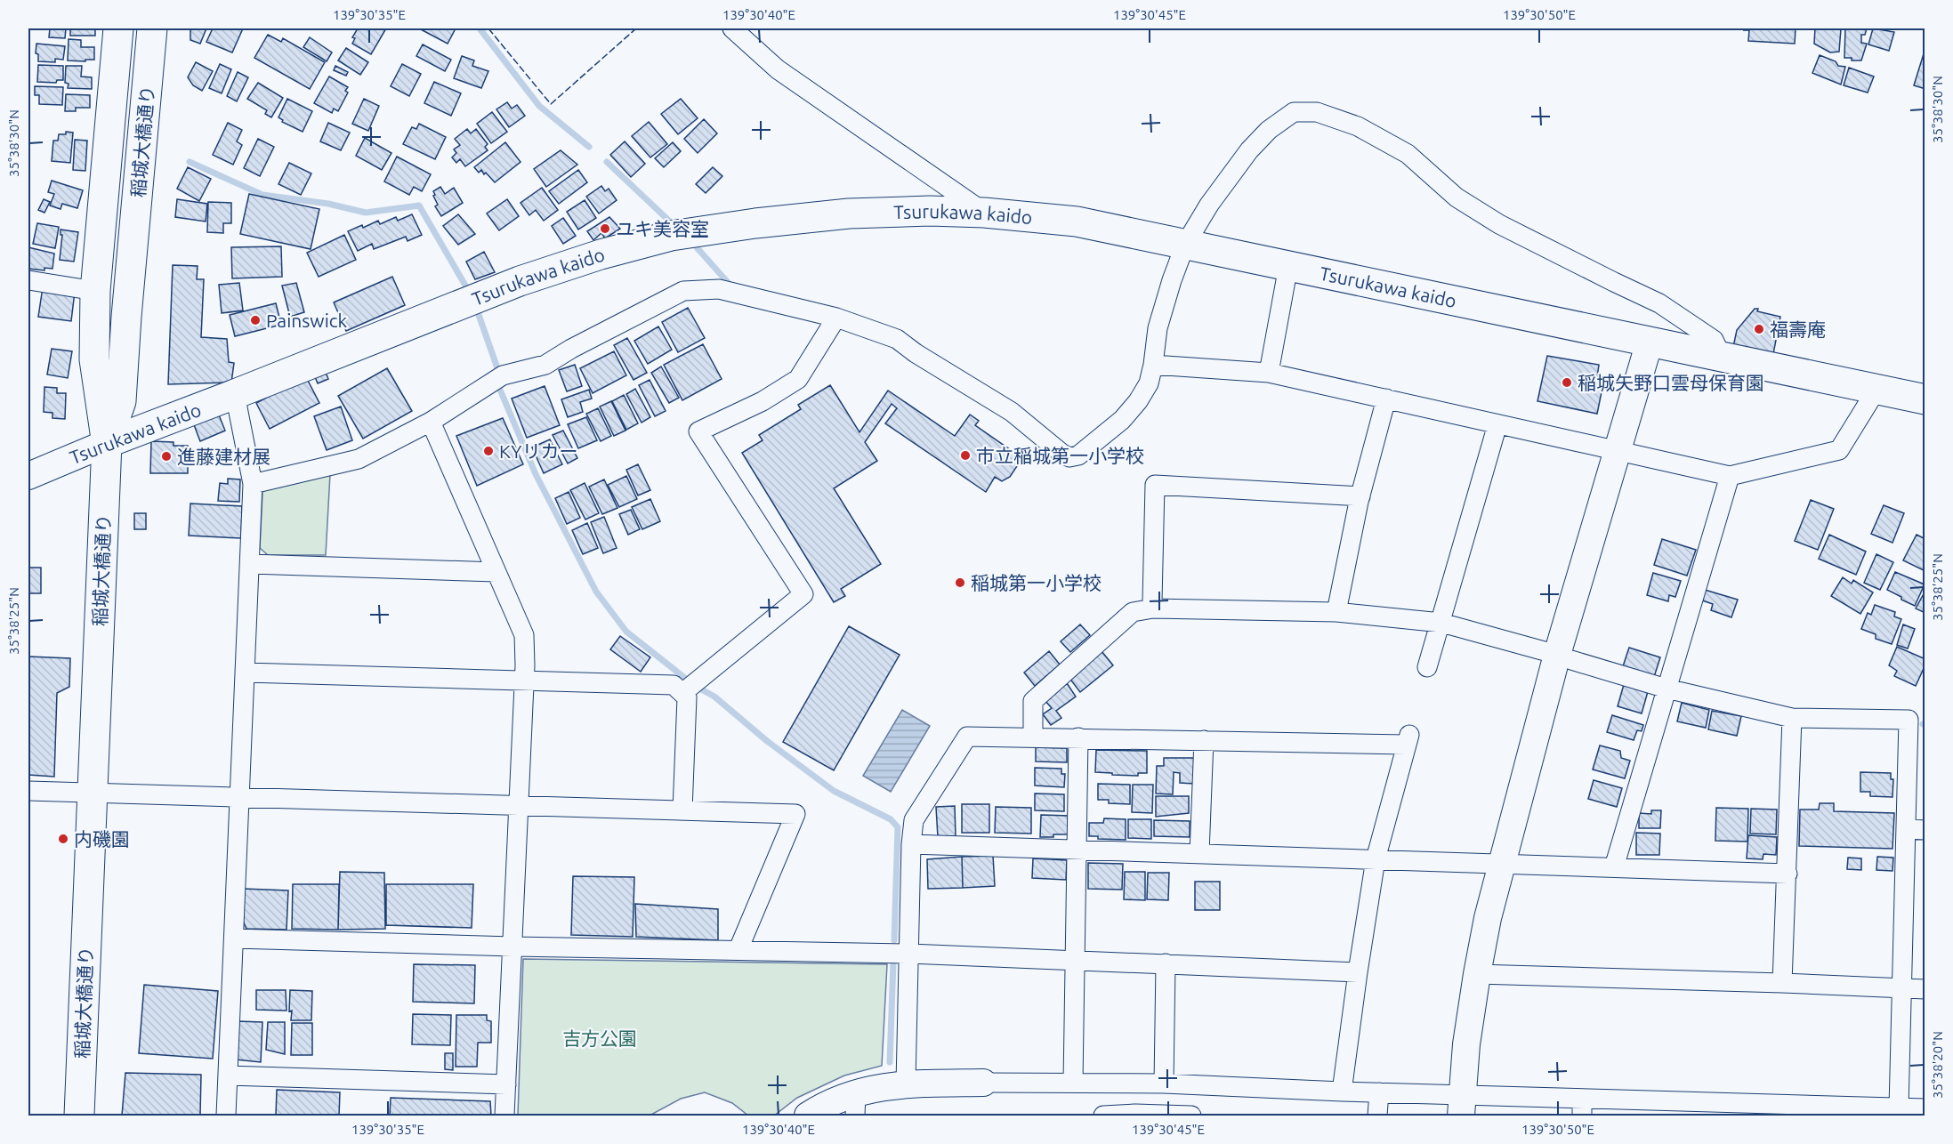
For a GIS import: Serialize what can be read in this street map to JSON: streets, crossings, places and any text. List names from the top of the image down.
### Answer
{
  "streets": {
    "main road": ["稲城大橋通り", "Tsurukawa kaido"]
  },
  "crossings": [
    ["稲城大橋通り", "Tsurukawa kaido"]
  ],
  "parks": ["吉方公園"],
  "places": [
    "ユキ美容室",
    "Painswick",
    "福壽庵",
    "稲城矢野口雲母保育園",
    "KYリカー",
    "市立稲城第一小学校",
    "進藤建材展",
    "稲城第一小学校",
    "内磯園"
  ],
  "coordinates": [
    "139°30'35\"E",
    "139°30'40\"E",
    "139°30'45\"E",
    "139°30'50\"E",
    "35°38'30\"N",
    "35°38'25\"N",
    "35°38'20\"N"
  ]
}
